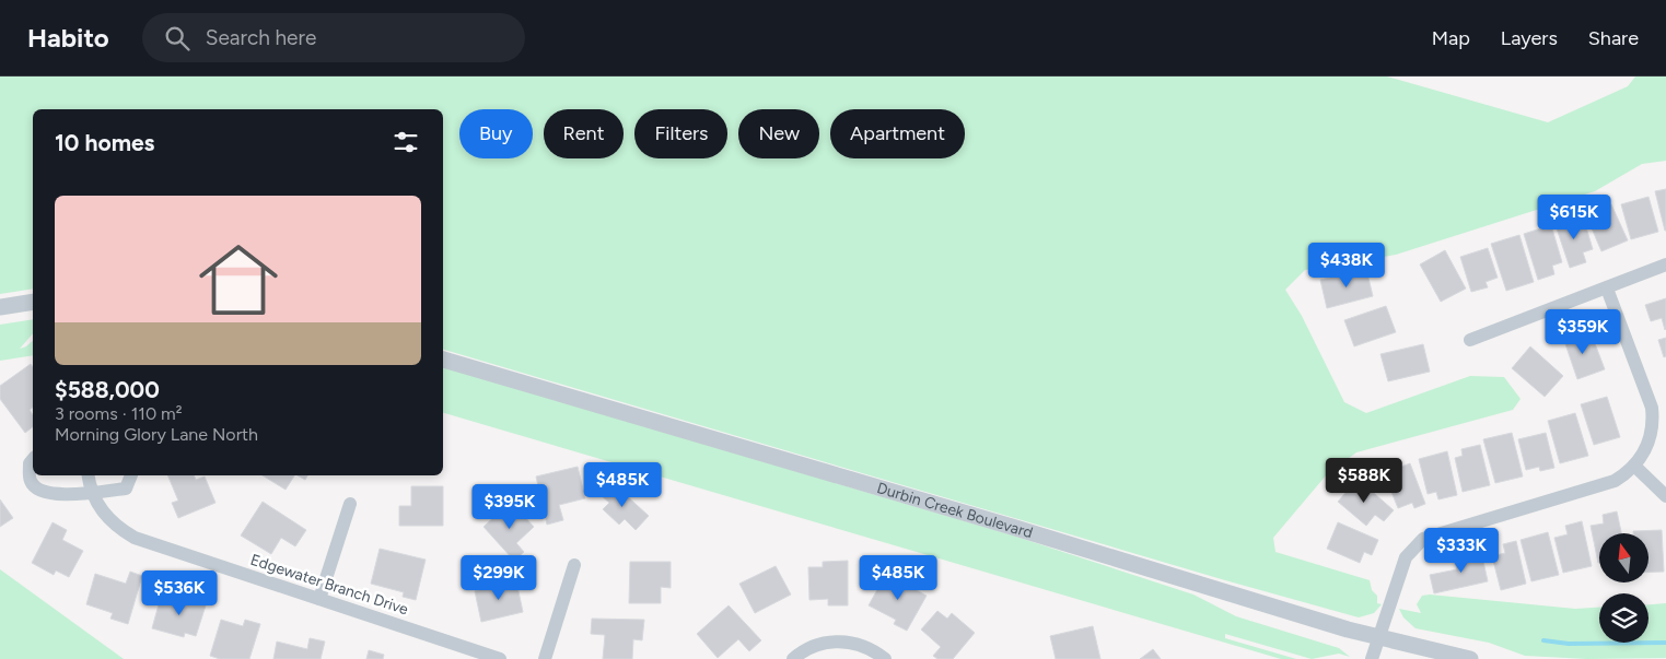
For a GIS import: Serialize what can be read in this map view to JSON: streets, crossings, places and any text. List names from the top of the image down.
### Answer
{
  "streets": {
    "street": ["Durbin Creek Boulevard", "Edgewater Branch Drive"]
  },
  "north": "top",
  "page": {
    "header": "Habito",
    "search": "Search here",
    "nav": ["Map", "Layers", "Share"],
    "chip": [
      "Buy",
      "Rent",
      "Filters",
      "New",
      "Apartment"
    ],
    "heading": "10 homes",
    "list": [
      {
        "name": "$588,000",
        "note": "3 rooms · 110 m² · Morning Glory Lane North"
      }
    ],
    "price": [
      "$615K",
      "$438K",
      "$359K",
      "$588K",
      "$485K",
      "$395K",
      "$333K",
      "$299K",
      "$485K",
      "$536K"
    ]
  }
}
